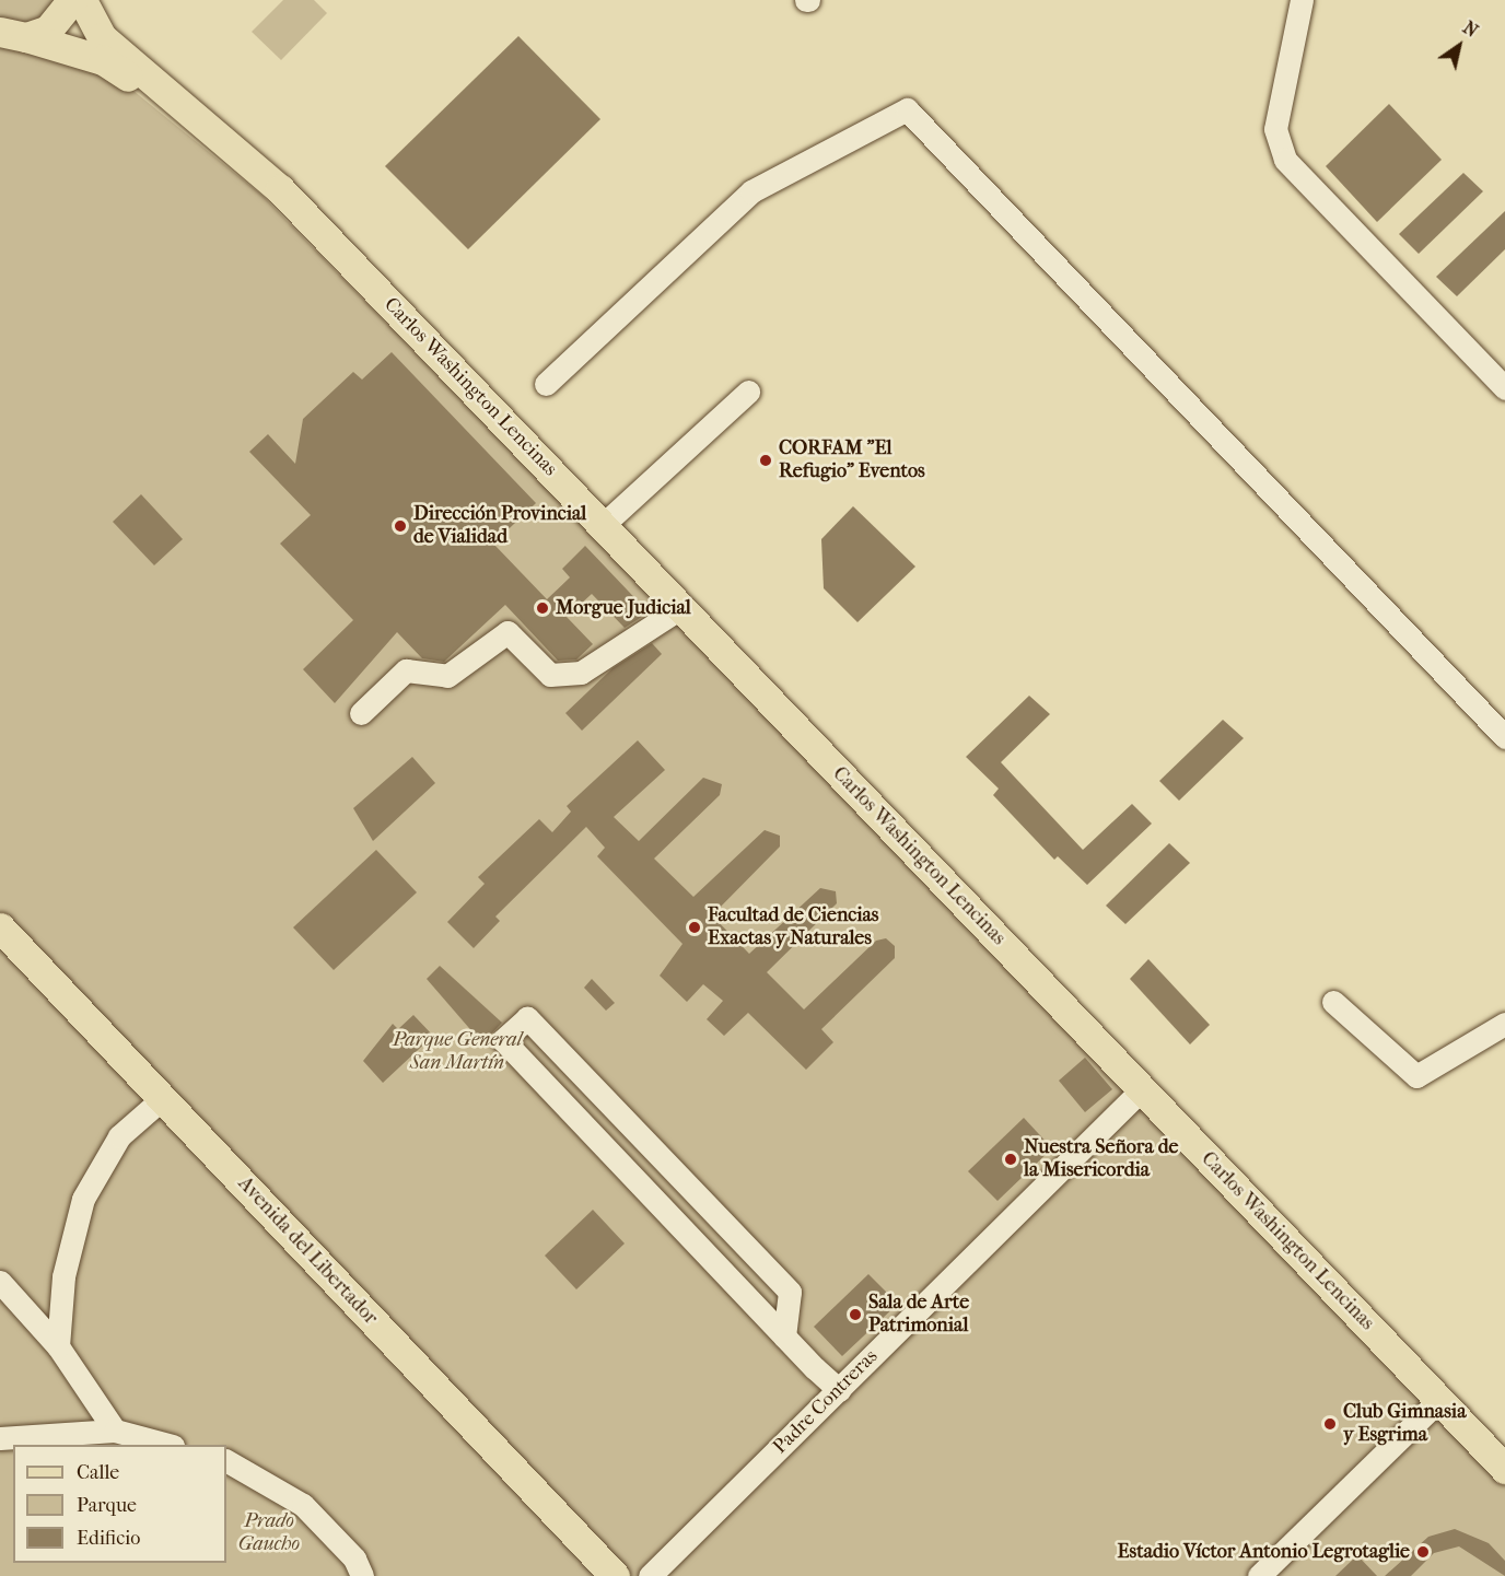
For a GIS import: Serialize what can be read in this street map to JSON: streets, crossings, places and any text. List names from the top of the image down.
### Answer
{
  "streets": {
    "main road": ["Carlos Washington Lencinas", "Avenida del Libertador"],
    "street": ["Padre Contreras"]
  },
  "crossings": [
    ["Carlos Washington Lencinas", "Padre Contreras"]
  ],
  "parks": ["Parque General San Martín", "Prado Gaucho"],
  "places": [
    "CORFAM \"El Refugio\" Eventos",
    "Dirección Provincial de Vialidad",
    "Morgue Judicial",
    "Facultad de Ciencias Exactas y Naturales",
    "Nuestra Señora de la Misericordia",
    "Sala de Arte Patrimonial",
    "Club Gimnasia y Esgrima",
    "Estadio Víctor Antonio Legrotaglie"
  ],
  "legend": ["Calle", "Parque", "Edificio"],
  "north": "top right"
}
